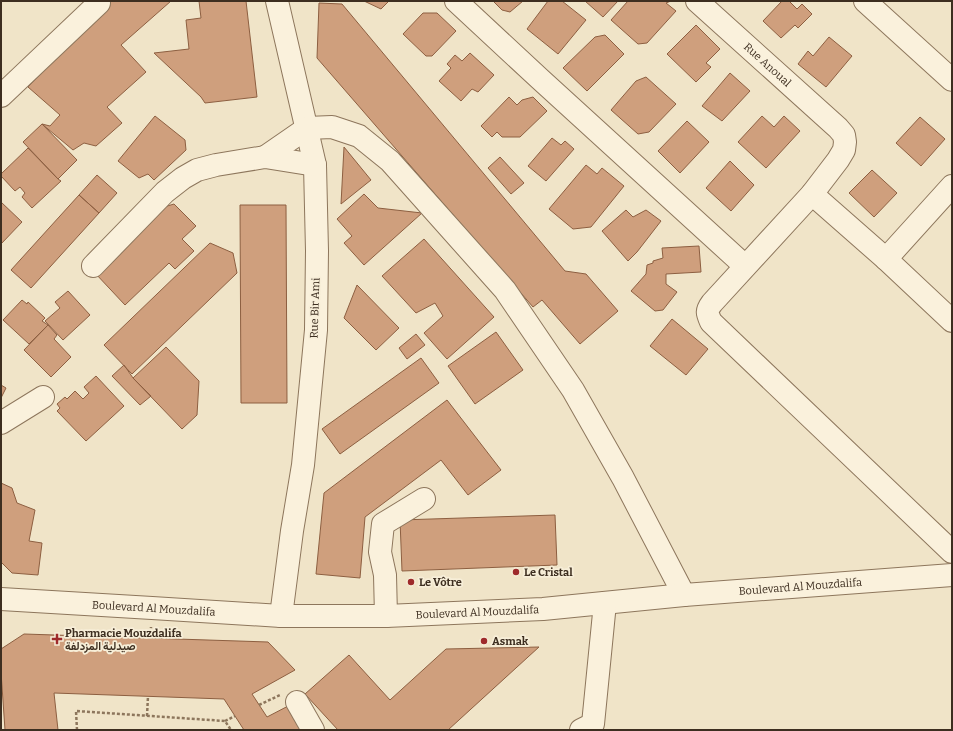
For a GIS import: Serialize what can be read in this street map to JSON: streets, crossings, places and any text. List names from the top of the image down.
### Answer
{
  "streets": {
    "street": ["Rue Anoual", "Rue Bir Ami", "Boulevard Al Mouzdalifa"]
  },
  "crossings": [
    ["Rue Bir Ami", "Boulevard Al Mouzdalifa"]
  ],
  "places": {
    "other": ["Le Cristal", "Le Vôtre", "Asmak"],
    "health": ["Pharmacie Mouzdalifa صيدلية المزدلفة"]
  }
}
